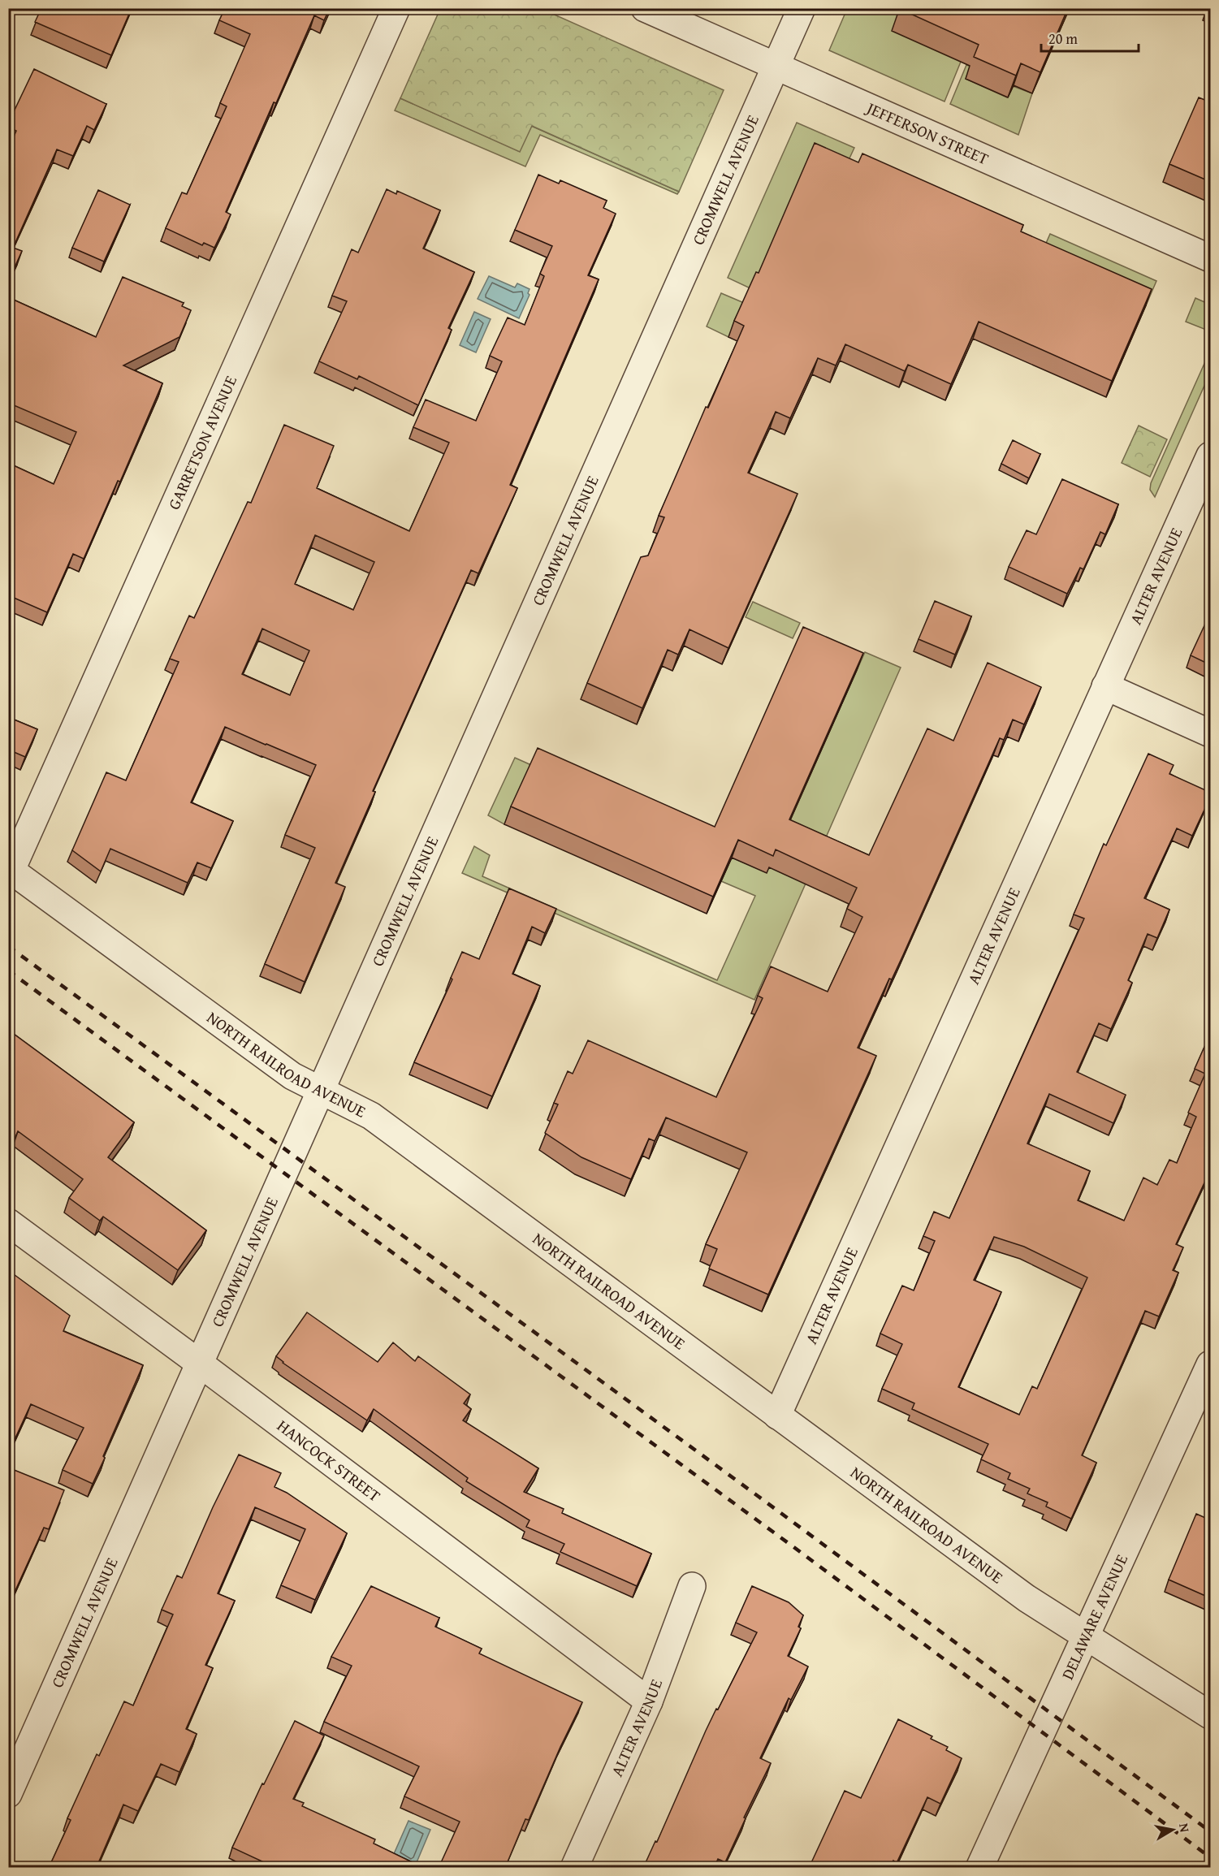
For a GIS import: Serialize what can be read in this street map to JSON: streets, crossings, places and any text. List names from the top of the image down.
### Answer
{
  "streets": {
    "street": [
      "JEFFERSON STREET",
      "CROMWELL AVENUE",
      "GARRETSON AVENUE",
      "ALTER AVENUE",
      "NORTH RAILROAD AVENUE",
      "HANCOCK STREET",
      "DELAWARE AVENUE"
    ]
  },
  "crossings": [
    ["JEFFERSON STREET", "CROMWELL AVENUE"],
    ["CROMWELL AVENUE", "NORTH RAILROAD AVENUE"],
    ["CROMWELL AVENUE", "HANCOCK STREET"],
    ["GARRETSON AVENUE", "NORTH RAILROAD AVENUE"],
    ["ALTER AVENUE", "NORTH RAILROAD AVENUE"],
    ["ALTER AVENUE", "HANCOCK STREET"],
    ["NORTH RAILROAD AVENUE", "DELAWARE AVENUE"]
  ],
  "scale_bar": "20 m",
  "north": "right"
}
